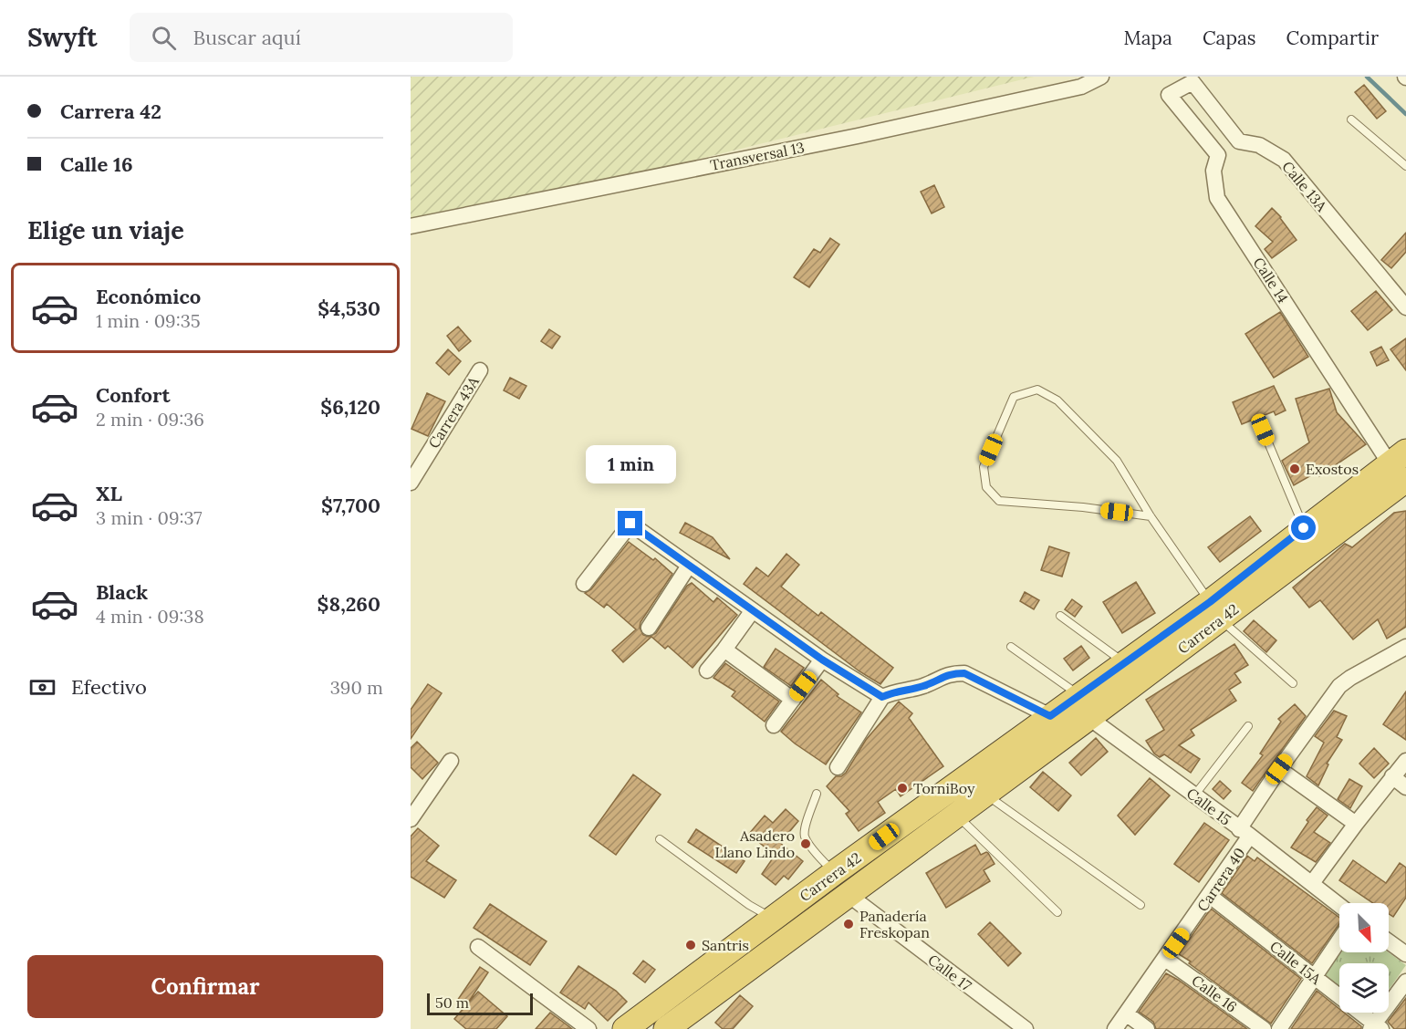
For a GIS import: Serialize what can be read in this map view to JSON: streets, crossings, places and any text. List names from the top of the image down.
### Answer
{
  "streets": {
    "highway": ["Carrera 42"],
    "street": [
      "Transversal 13",
      "Calle 13A",
      "Calle 14",
      "Carrera 43A",
      "Calle 15",
      "Carrera 40",
      "Calle 15A",
      "Calle 17",
      "Calle 16"
    ]
  },
  "crossings": [
    ["Calle 14", "Carrera 42"],
    ["Carrera 42", "Calle 15"],
    ["Carrera 42", "Calle 17"],
    ["Calle 15", "Carrera 40"],
    ["Carrera 40", "Calle 15A"],
    ["Carrera 40", "Calle 16"]
  ],
  "places": [
    "Exostos",
    "TorniBoy",
    "Asadero Llano Lindo",
    "Panadería Freskopan",
    "Santris"
  ],
  "scale_bar": "50 m",
  "north": "bottom right",
  "page": {
    "header": "Swyft",
    "search": "Buscar aquí",
    "nav": ["Mapa", "Capas", "Compartir"],
    "banner": ["Carrera 42", "Calle 16"],
    "heading": "Elige un viaje",
    "list": [
      {
        "name": "Económico",
        "note": "1 min · 09:35",
        "value": "$4,530"
      },
      {
        "name": "Confort",
        "note": "2 min · 09:36",
        "value": "$6,120"
      },
      {
        "name": "XL",
        "note": "3 min · 09:37",
        "value": "$7,700"
      },
      {
        "name": "Black",
        "note": "4 min · 09:38",
        "value": "$8,260"
      }
    ],
    "bubble": "1 min",
    "pay": ["Efectivo", "390 m"],
    "buttons": "Confirmar",
    "scale": "50 m"
  }
}
